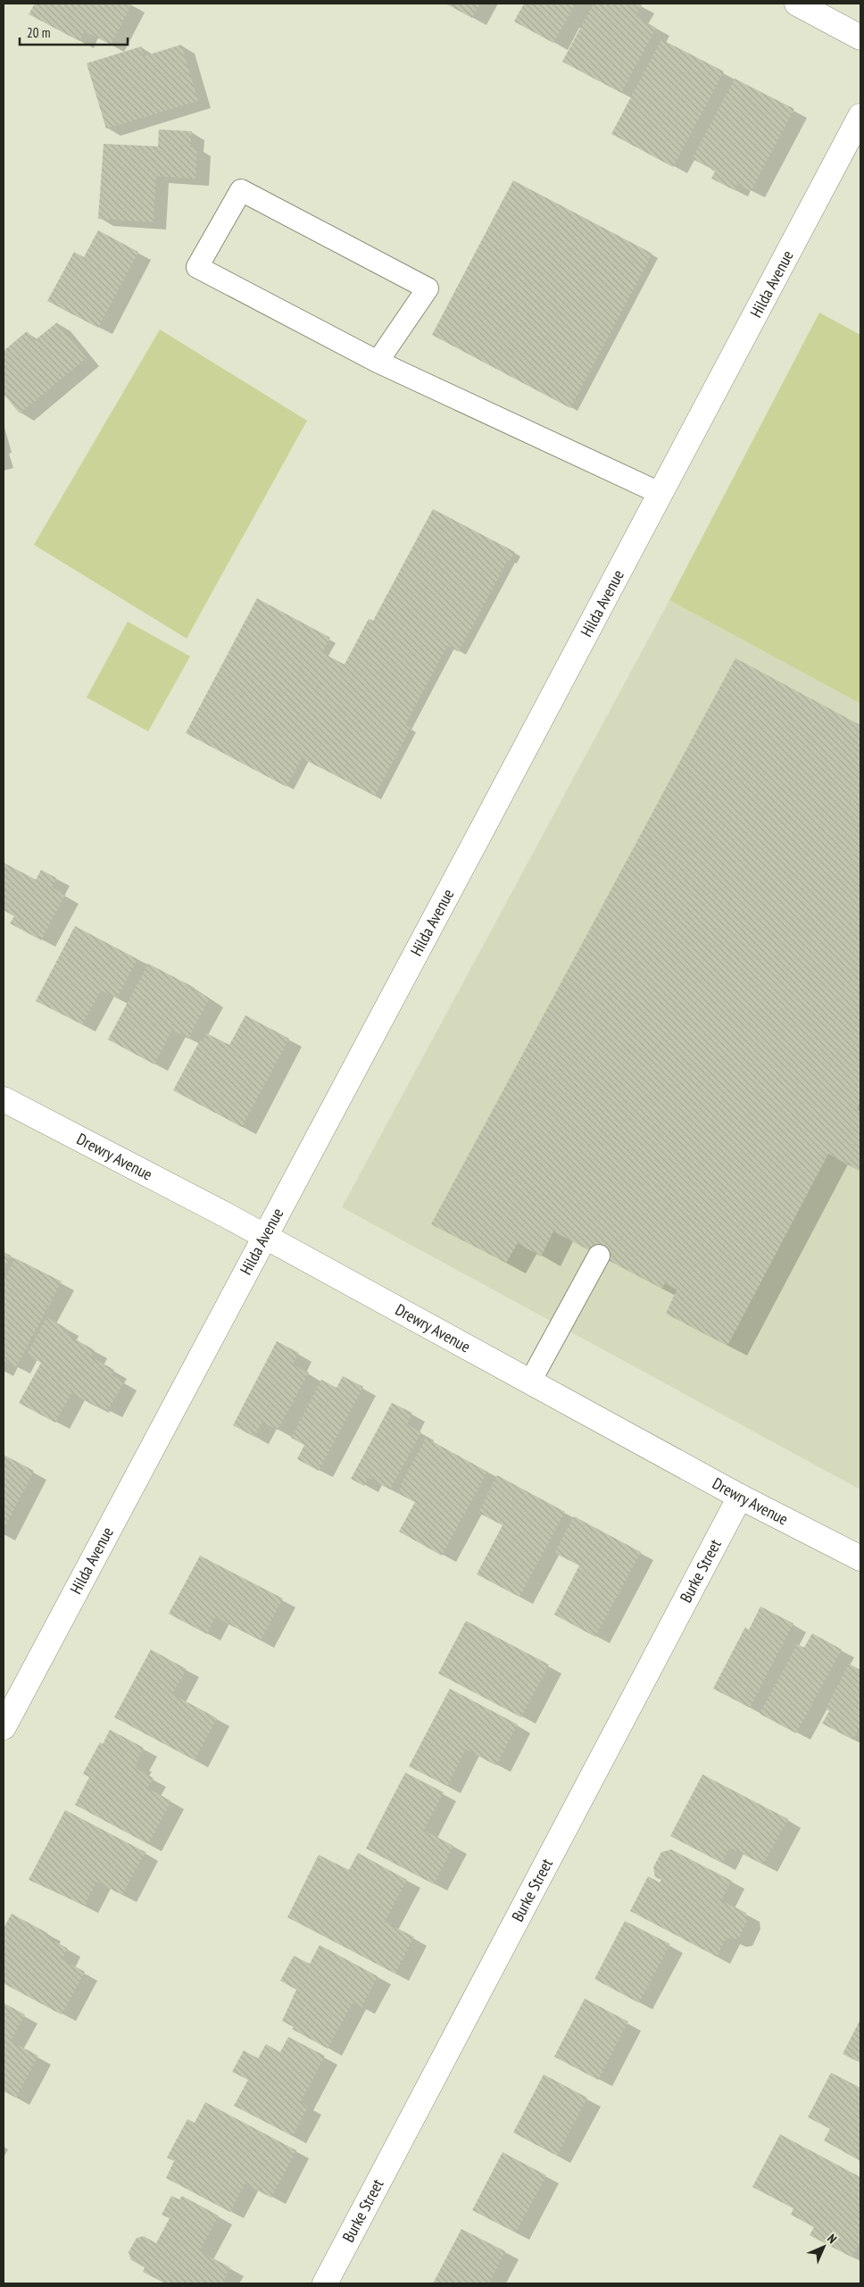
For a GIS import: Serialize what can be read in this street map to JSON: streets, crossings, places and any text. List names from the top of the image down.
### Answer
{
  "streets": {
    "street": ["Hilda Avenue", "Drewry Avenue", "Burke Street"]
  },
  "crossings": [
    ["Hilda Avenue", "Drewry Avenue"],
    ["Drewry Avenue", "Burke Street"]
  ],
  "scale_bar": "20 m",
  "north": "top right"
}
